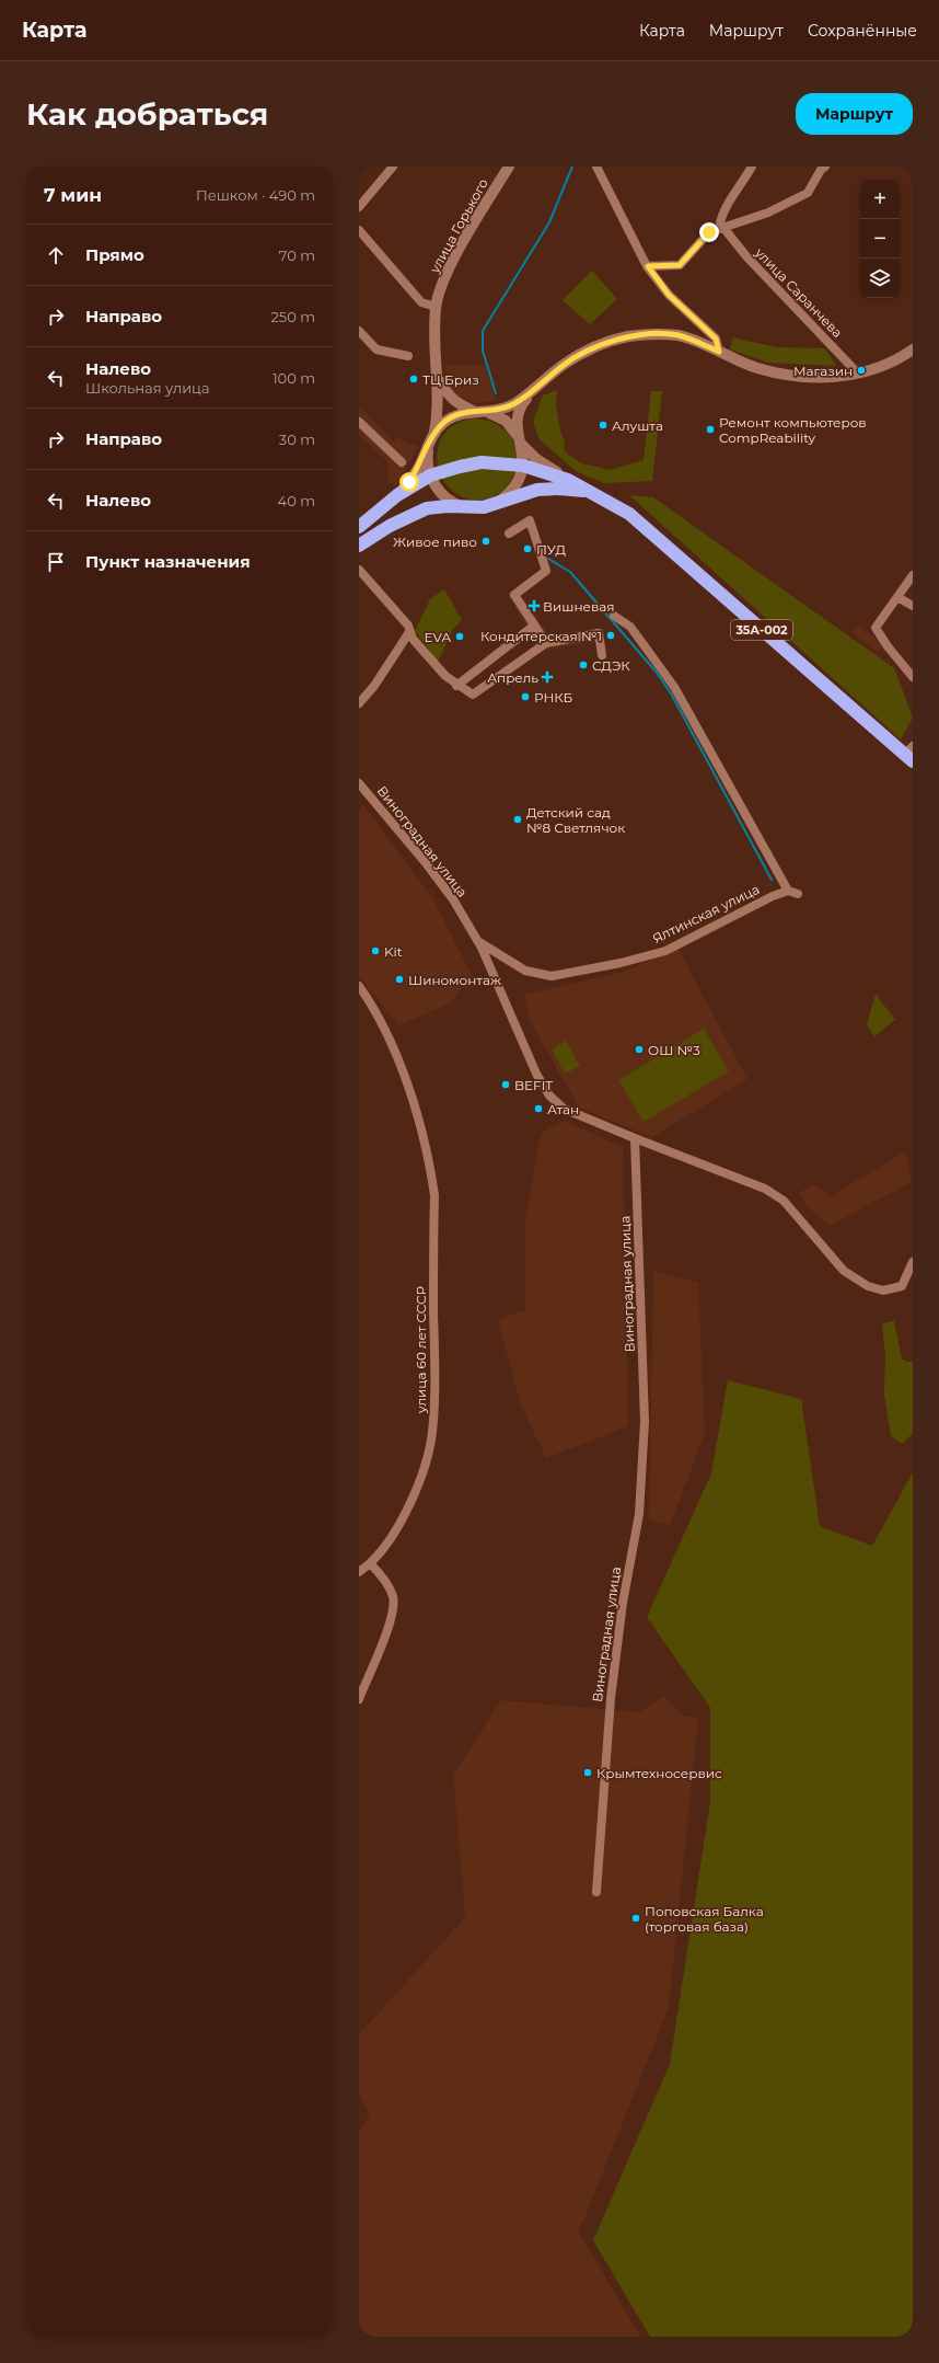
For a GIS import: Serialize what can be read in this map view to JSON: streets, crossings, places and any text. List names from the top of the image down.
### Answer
{
  "streets": {
    "highway": ["35А-002"],
    "main road": ["улица Горького"],
    "street": [
      "улица Саранчева",
      "Виноградная улица",
      "Ялтинская улица",
      "улица 60 лет СССР"
    ]
  },
  "crossings": [
    ["улица Горького", "35А-002"],
    ["Виноградная улица", "Ялтинская улица"]
  ],
  "places": {
    "other": [
      "Магазин",
      "ТЦ Бриз",
      "Алушта",
      "Ремонт компьютеров CompReability",
      "Живое пиво",
      "ПУД",
      "Кондитерская №1",
      "EVA",
      "СДЭК",
      "РНКБ",
      "Детский сад №8 Светлячок",
      "Kit",
      "Шиномонтаж",
      "ОШ №3",
      "BEFIT",
      "Атан",
      "Крымтехносервис",
      "Поповская Балка (торговая база)"
    ],
    "health": ["Вишневая", "Апрель"]
  },
  "page": {
    "header": "Карта",
    "nav": ["Карта", "Маршрут", "Сохранённые"],
    "buttons": "Маршрут",
    "title": "Как добраться",
    "heading": ["7 мин", "Пешком · 490 m"],
    "map_buttons": ["+", "−"],
    "list": [
      ["Прямо", "70 m"],
      ["Направо", "250 m"],
      ["Налево", "Школьная улица", "100 m"],
      ["Направо", "30 m"],
      ["Налево", "40 m"],
      "Пункт назначения"
    ]
  }
}
